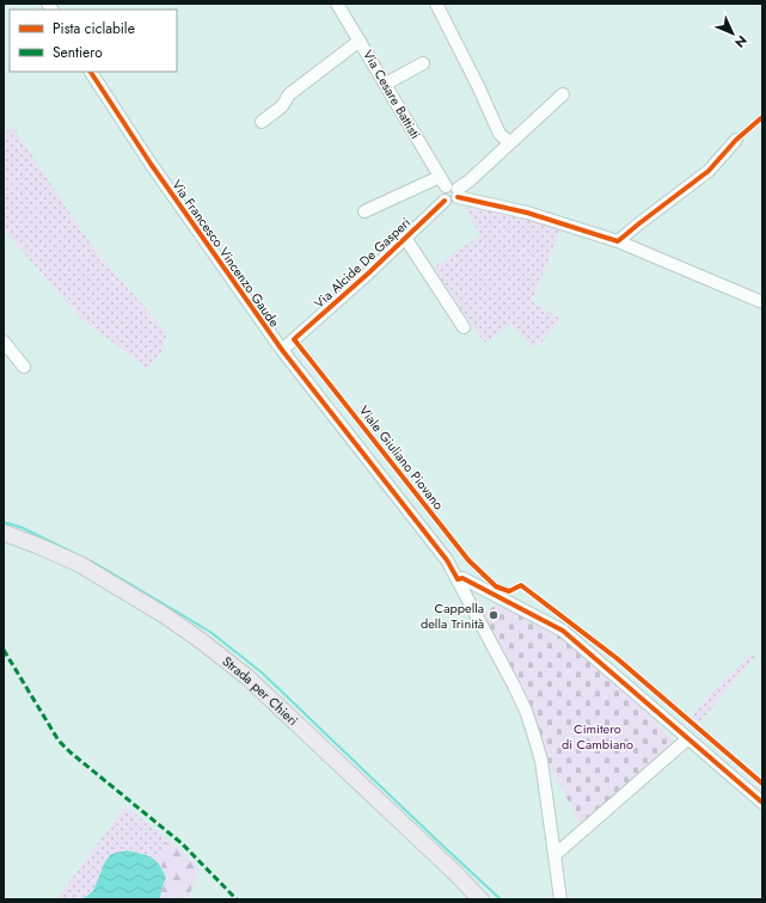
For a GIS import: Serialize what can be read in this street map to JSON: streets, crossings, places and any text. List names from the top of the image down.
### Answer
{
  "streets": {
    "main road": ["Strada per Chieri"],
    "street": ["Via Cesare Battisti", "Via Francesco Vincenzo Gaude", "Via Alcide De Gasperi"],
    "cycle path": ["Viale Giuliano Piovano"]
  },
  "crossings": [
    ["Via Cesare Battisti", "Via Alcide De Gasperi"],
    ["Via Francesco Vincenzo Gaude", "Via Alcide De Gasperi"]
  ],
  "parks": ["Cimitero di Cambiano"],
  "places": ["Cappella della Trinità"],
  "legend": ["Pista ciclabile", "Sentiero"],
  "north": "bottom right"
}
